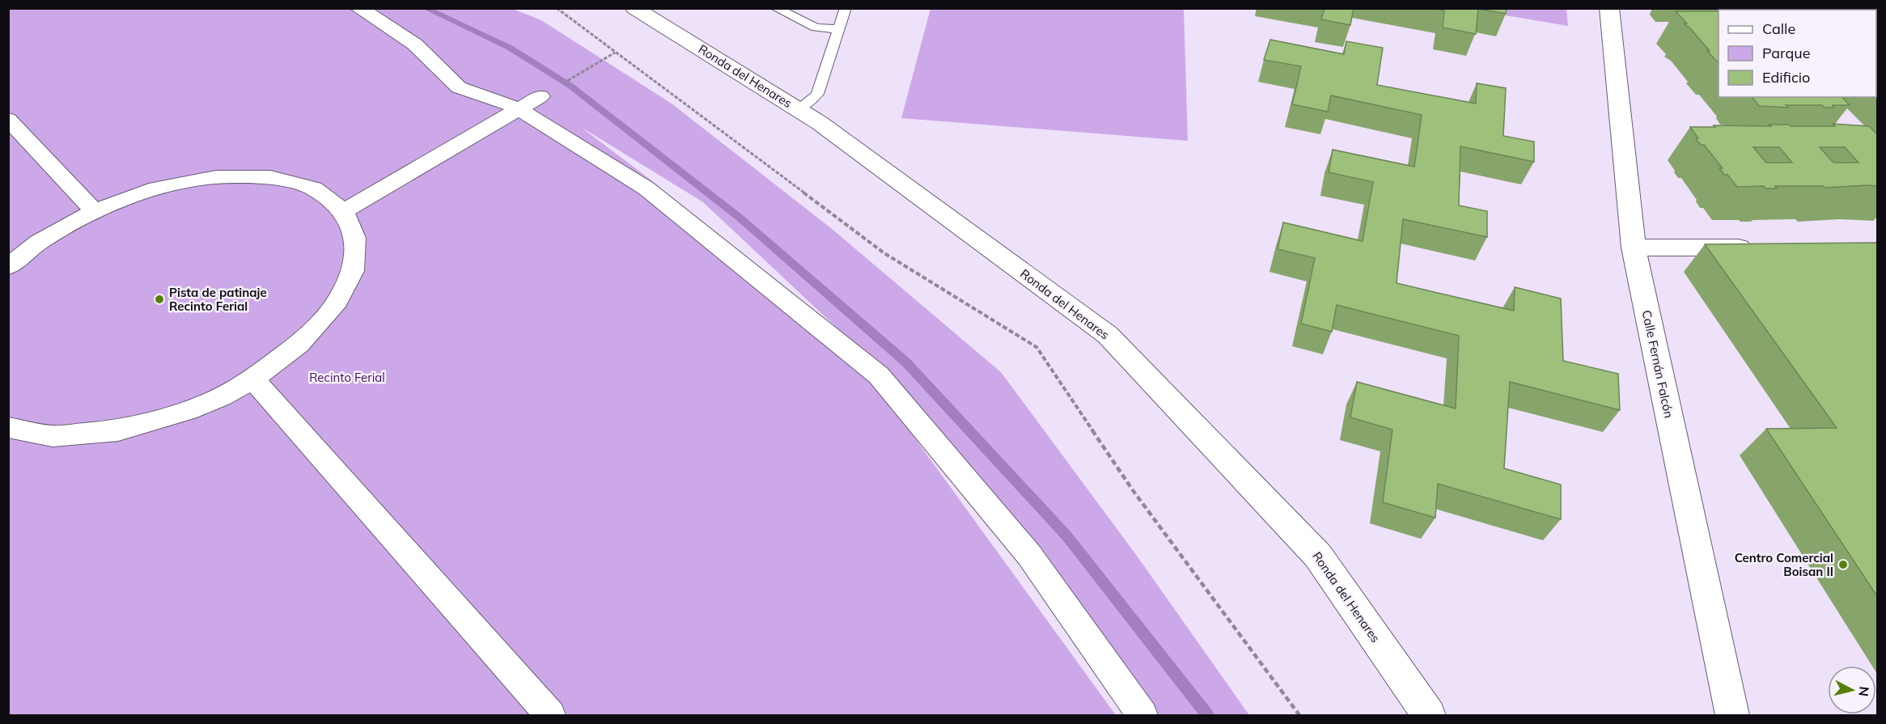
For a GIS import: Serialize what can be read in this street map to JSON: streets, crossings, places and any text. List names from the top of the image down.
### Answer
{
  "streets": {
    "street": ["Ronda del Henares", "Calle Fernán Falcón"]
  },
  "parks": ["Recinto Ferial"],
  "places": ["Pista de patinaje Recinto Ferial", "Centro Comercial Boisan II"],
  "legend": ["Calle", "Parque", "Edificio"],
  "north": "right"
}
